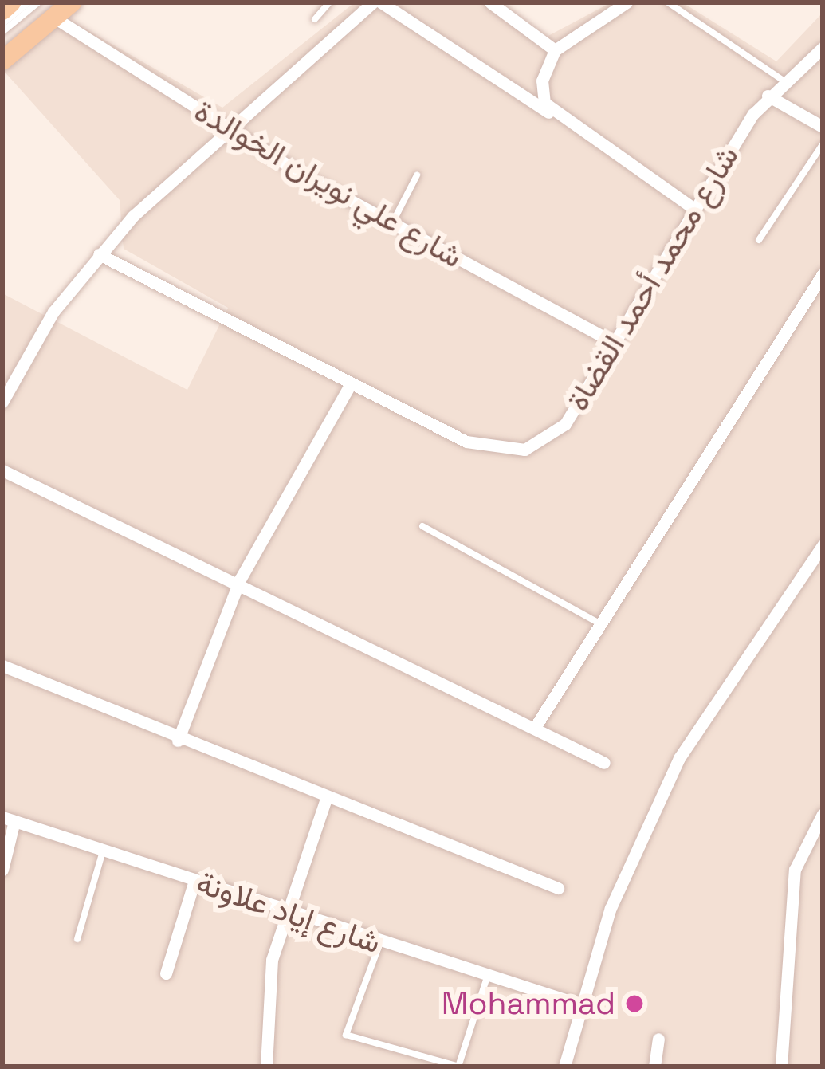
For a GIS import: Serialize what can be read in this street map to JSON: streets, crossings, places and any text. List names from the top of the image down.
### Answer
{
  "streets": {
    "street": ["شارع علي نويران الخوالدة", "شارع محمد أحمد القضاة", "شارع إياد علاونة"]
  },
  "crossings": [
    ["شارع علي نويران الخوالدة", "شارع محمد أحمد القضاة"]
  ],
  "places": ["Mohammad"]
}
